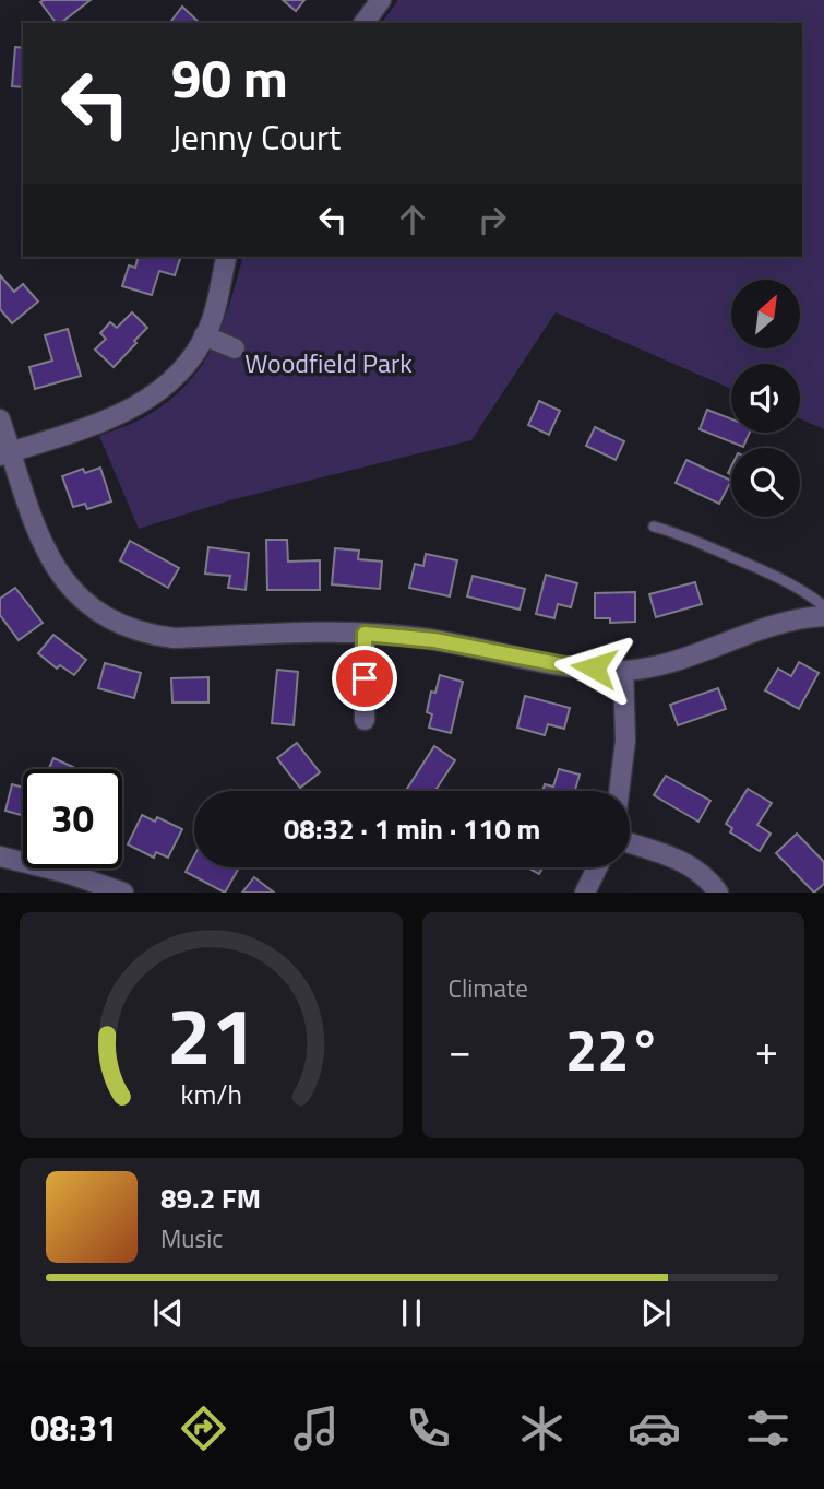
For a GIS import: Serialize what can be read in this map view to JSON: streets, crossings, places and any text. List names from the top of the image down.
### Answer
{
  "parks": ["Woodfield Park"],
  "north": "top right",
  "page": {
    "turn": ["90 m", "Jenny Court"],
    "limit": "30",
    "trip": "08:32 · 1 min · 110 m",
    "tile": "Climate",
    "heat": ["−", "22°", "+"],
    "song": ["89.2 FM", "Music"],
    "tabs": "08:31",
    "gauge": ["21", "km/h"]
  }
}
